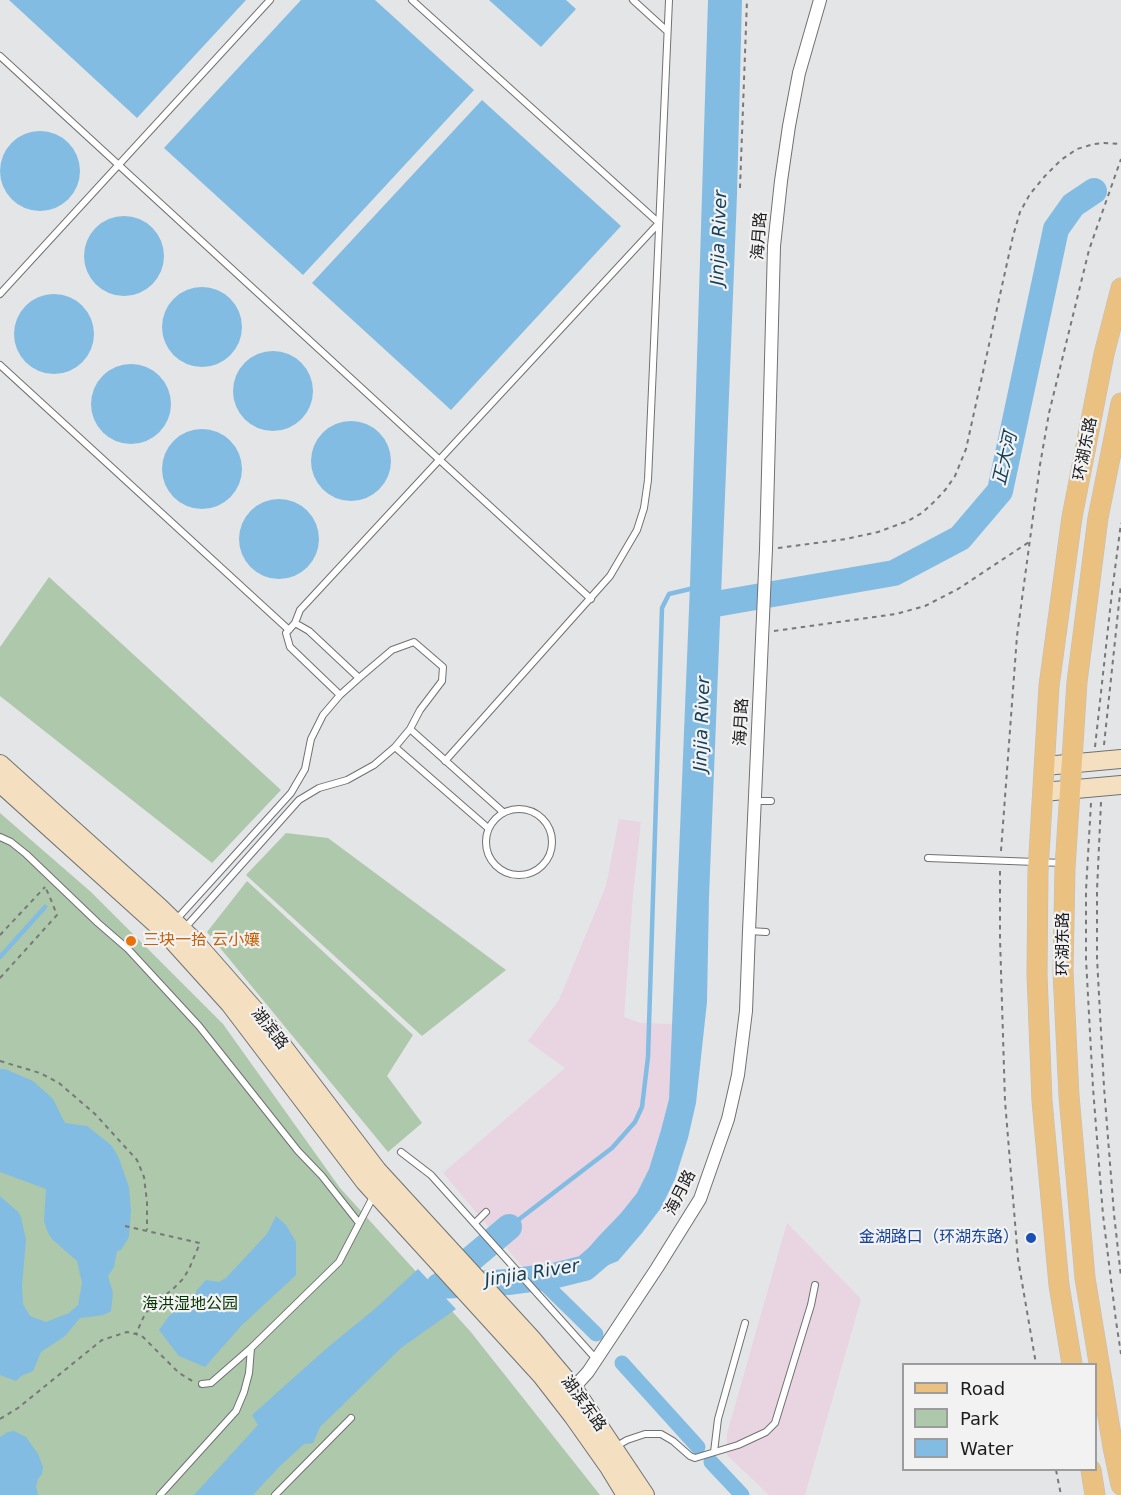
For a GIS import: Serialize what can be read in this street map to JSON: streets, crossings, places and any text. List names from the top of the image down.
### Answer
{
  "streets": {
    "main road": ["环湖东路", "湖滨路", "湖滨东路"],
    "street": ["海月路"]
  },
  "crossings": [
    ["海月路", "湖滨东路"],
    ["湖滨路", "湖滨东路"]
  ],
  "water": ["Jinjia River", "正大河"],
  "parks": ["海洪湿地公园"],
  "places": ["三块一拾 云小孃", "金湖路口（环湖东路）"],
  "legend": ["Road", "Park", "Water"]
}
